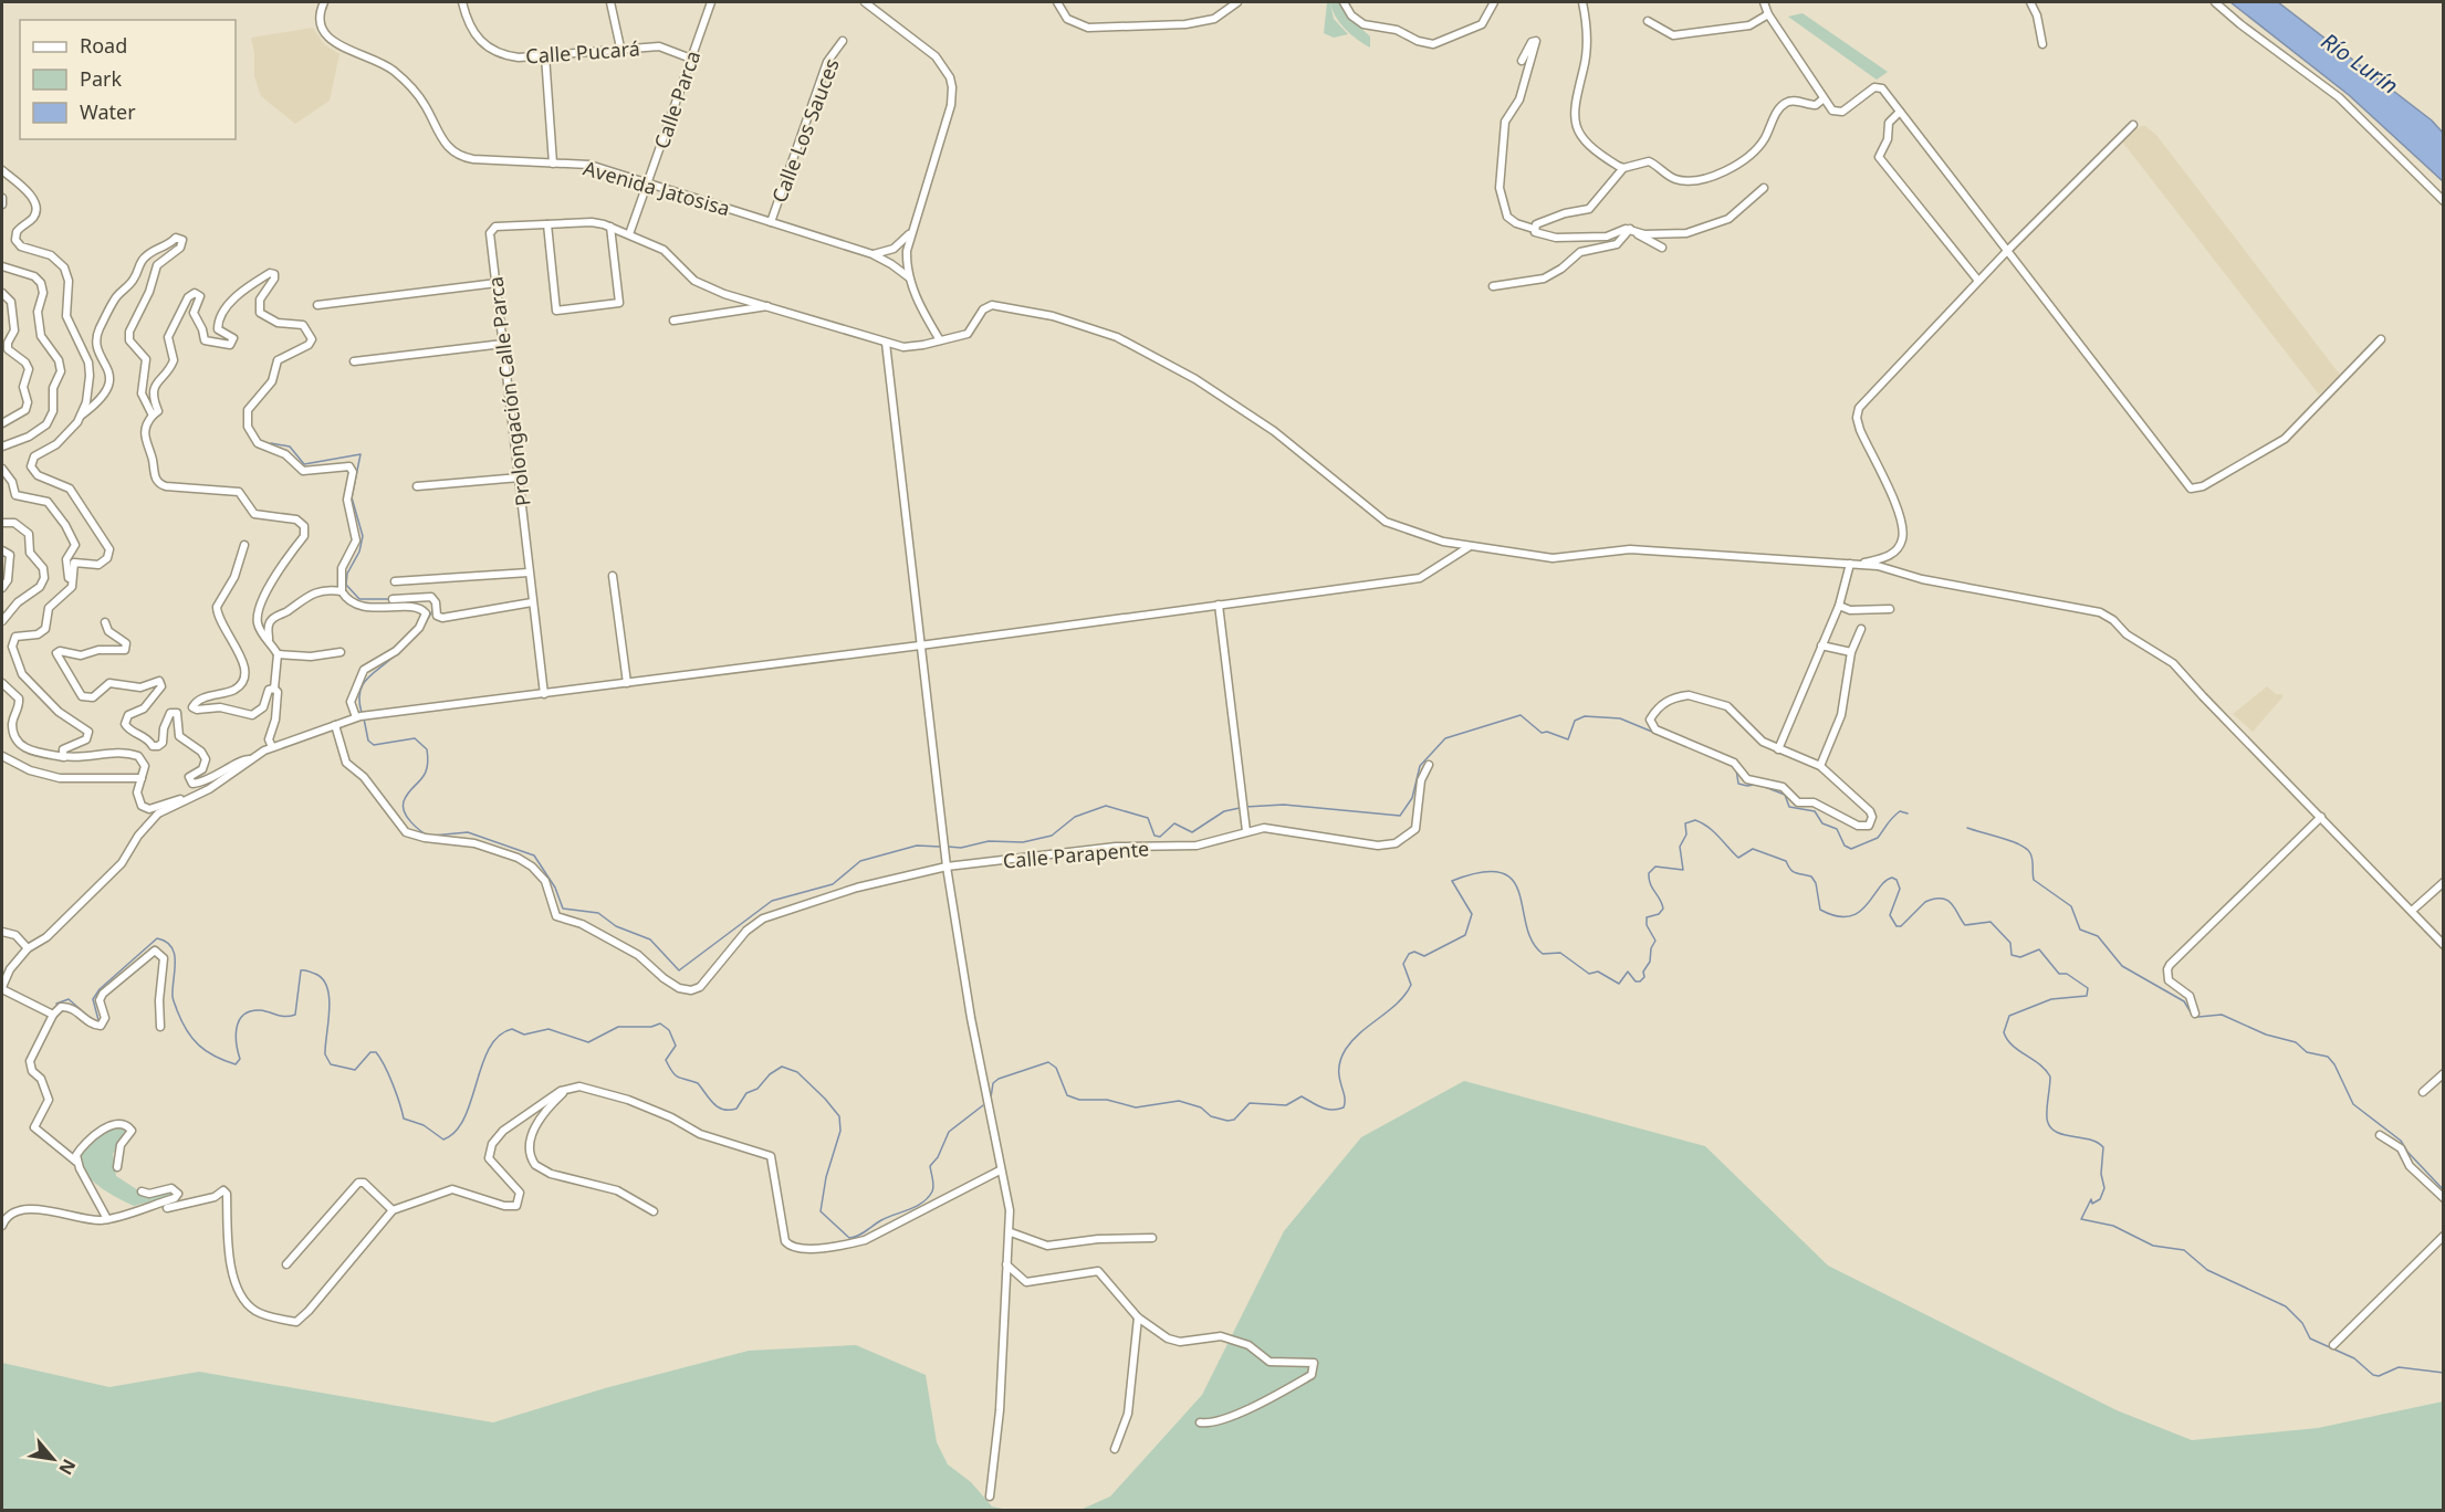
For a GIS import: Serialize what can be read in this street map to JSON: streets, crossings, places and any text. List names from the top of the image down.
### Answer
{
  "streets": {
    "street": [
      "Calle Pucará",
      "Calle Parca",
      "Calle Los Sauces",
      "Avenida Jatosisa",
      "Prolongación Calle Parca",
      "Calle Parapente"
    ]
  },
  "crossings": [
    ["Calle Pucará", "Calle Parca"],
    ["Calle Parca", "Avenida Jatosisa"],
    ["Calle Parca", "Prolongación Calle Parca"],
    ["Calle Los Sauces", "Avenida Jatosisa"],
    ["Avenida Jatosisa", "Prolongación Calle Parca"]
  ],
  "water": ["Río Lurín"],
  "legend": ["Road", "Park", "Water"],
  "north": "bottom right"
}
